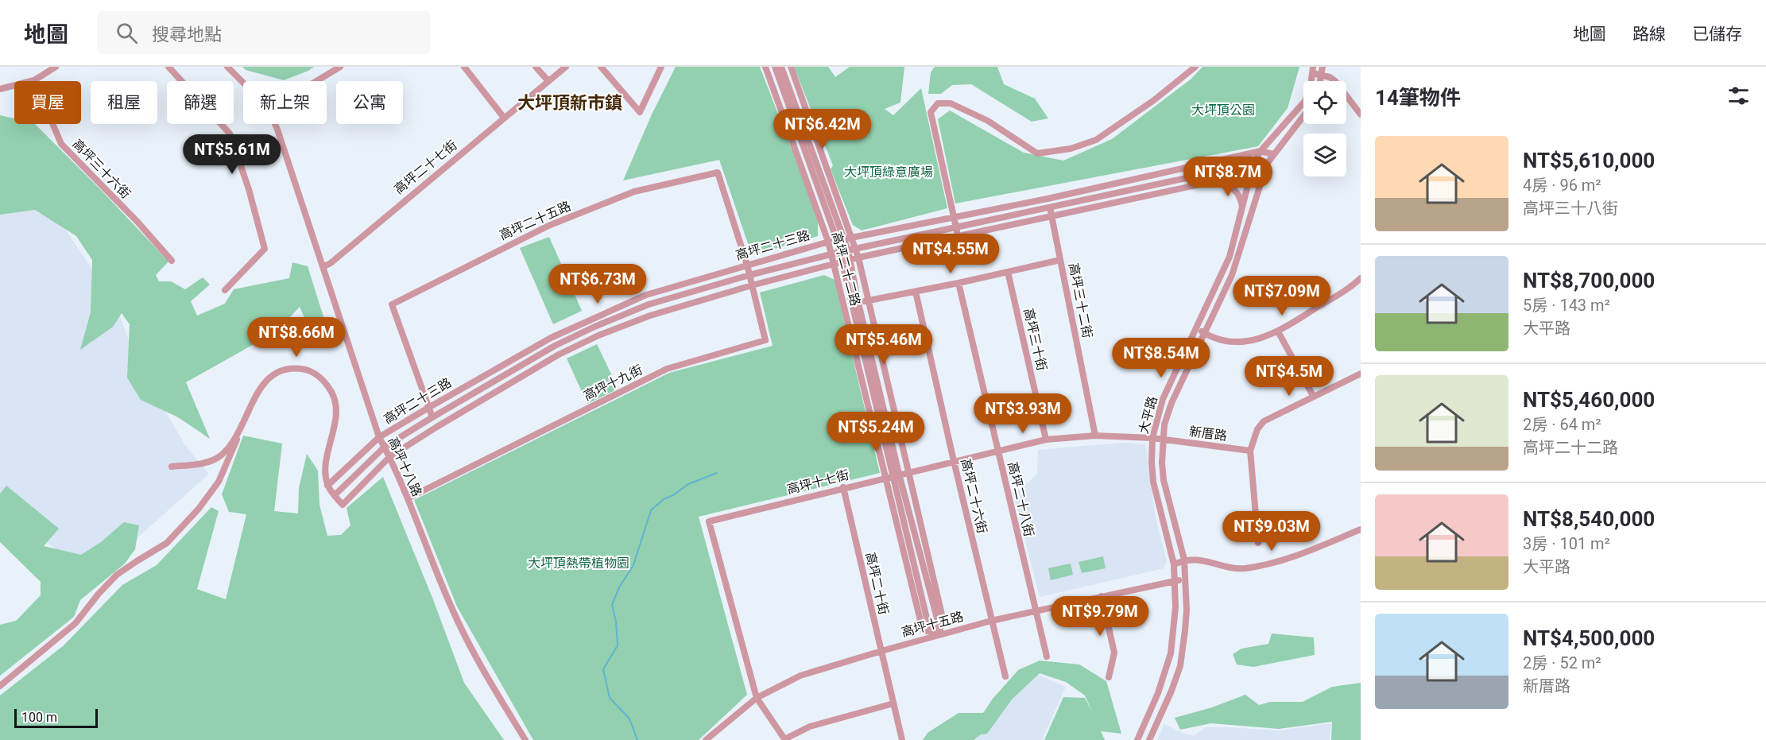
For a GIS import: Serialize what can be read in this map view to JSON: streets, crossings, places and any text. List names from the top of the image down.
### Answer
{
  "streets": {
    "street": [
      "高坪二十七街",
      "高坪三十六街",
      "高坪二十五路",
      "高坪二十三路",
      "高坪二十二路",
      "高坪三十二街",
      "高坪三十街",
      "高坪十九街",
      "大平路",
      "新厝路",
      "高坪十八路",
      "高坪十七街",
      "高坪二十六街",
      "高坪二十八街",
      "高坪二十街",
      "高坪十五路"
    ]
  },
  "crossings": [
    ["高坪二十七街", "高坪十八路"],
    ["高坪二十五路", "高坪二十三路"],
    ["高坪二十五路", "高坪十九街"],
    ["高坪二十三路", "高坪二十二路"],
    ["高坪二十三路", "高坪三十二街"],
    ["高坪二十三路", "高坪十九街"],
    ["高坪二十三路", "大平路"],
    ["高坪二十三路", "高坪十八路"],
    ["高坪二十二路", "高坪十七街"],
    ["高坪二十二路", "高坪十五路"],
    ["高坪三十二街", "高坪十七街"],
    ["高坪三十街", "高坪十七街"],
    ["高坪十九街", "高坪十八路"],
    ["大平路", "新厝路"],
    ["大平路", "高坪十七街"],
    ["大平路", "高坪十五路"],
    ["新厝路", "高坪十七街"],
    ["高坪十七街", "高坪二十六街"],
    ["高坪十七街", "高坪二十八街"],
    ["高坪十七街", "高坪二十街"],
    ["高坪十七街", "高坪十五路"],
    ["高坪二十六街", "高坪十五路"],
    ["高坪二十八街", "高坪十五路"],
    ["高坪二十街", "高坪十五路"]
  ],
  "districts": ["大坪頂新市鎮"],
  "parks": ["大坪頂公園", "大坪頂綠意廣場", "大坪頂熱帶植物園"],
  "scale_bar": "100 m",
  "page": {
    "header": "地圖",
    "search": "搜尋地點",
    "nav": ["地圖", "路線", "已儲存"],
    "heading": "14筆物件",
    "chip": [
      "買屋",
      "租屋",
      "篩選",
      "新上架",
      "公寓"
    ],
    "price": [
      "NT$6.42M",
      "NT$5.61M",
      "NT$8.7M",
      "NT$4.55M",
      "NT$6.73M",
      "NT$7.09M",
      "NT$8.66M",
      "NT$5.46M",
      "NT$8.54M",
      "NT$4.5M",
      "NT$3.93M",
      "NT$5.24M",
      "NT$9.03M",
      "NT$9.79M"
    ],
    "list": [
      {
        "name": "NT$5,610,000",
        "note": "4房 · 96 m² · 高坪三十八街"
      },
      {
        "name": "NT$8,700,000",
        "note": "5房 · 143 m² · 大平路"
      },
      {
        "name": "NT$5,460,000",
        "note": "2房 · 64 m² · 高坪二十二路"
      },
      {
        "name": "NT$8,540,000",
        "note": "3房 · 101 m² · 大平路"
      },
      {
        "name": "NT$4,500,000",
        "note": "2房 · 52 m² · 新厝路"
      }
    ],
    "scale": "100 m"
  }
}
